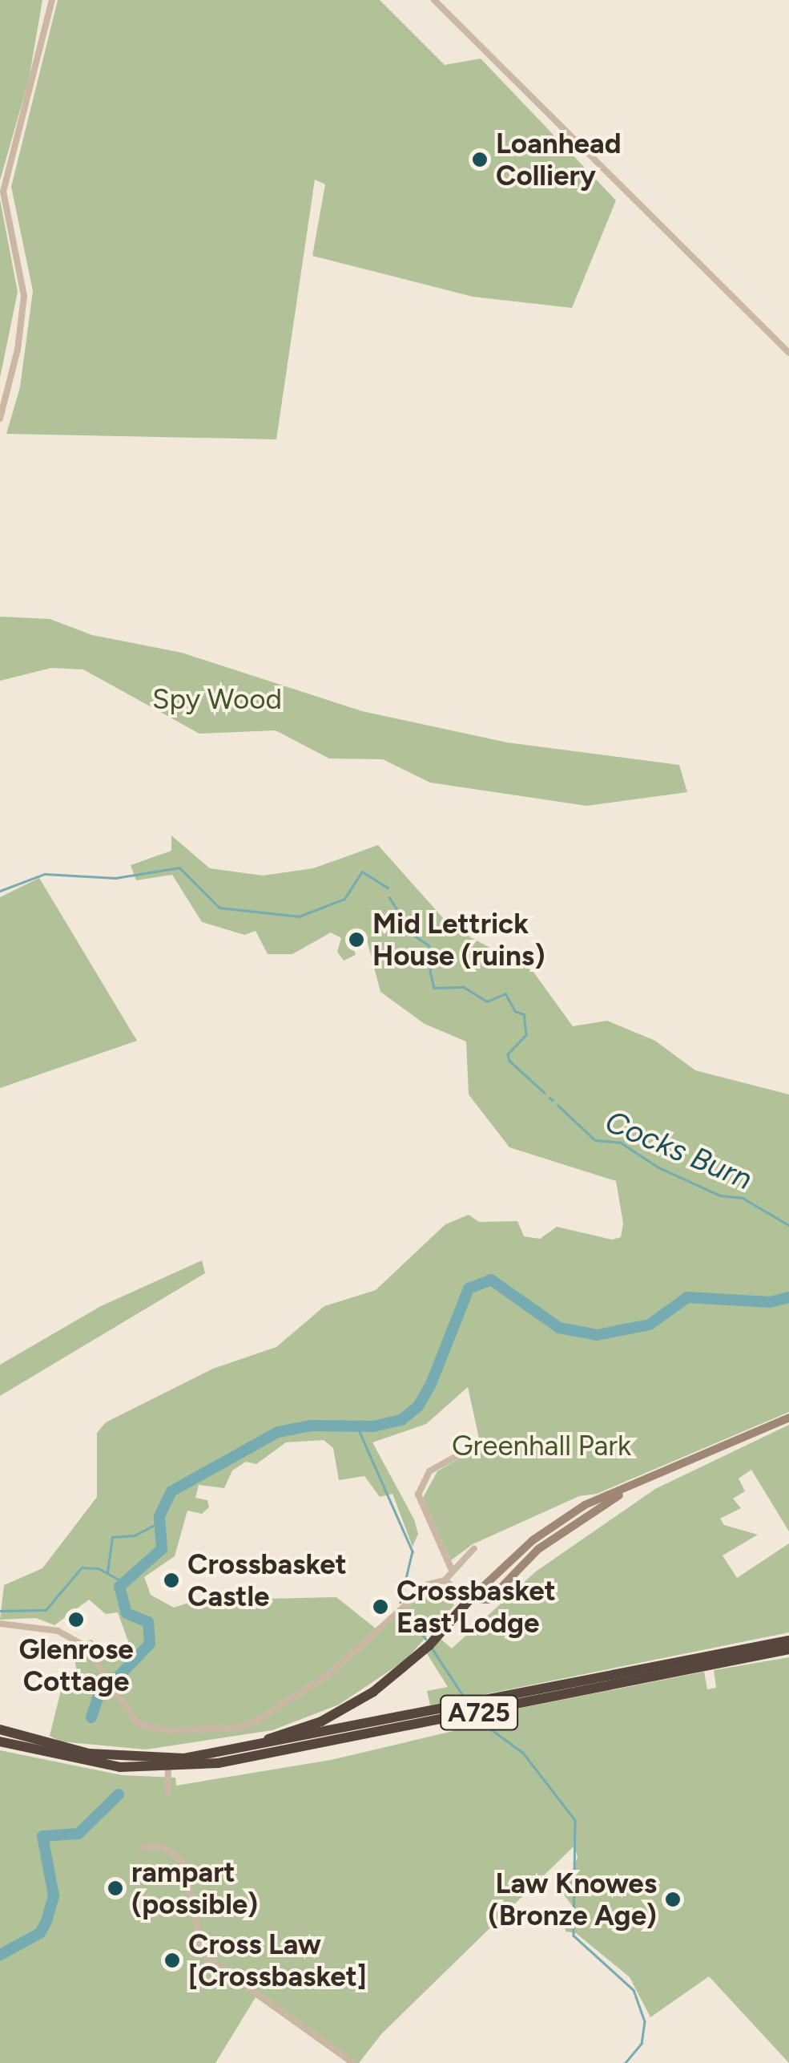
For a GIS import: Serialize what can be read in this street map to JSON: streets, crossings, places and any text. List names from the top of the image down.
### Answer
{
  "streets": {
    "highway": ["A725"]
  },
  "water": ["Cocks Burn"],
  "parks": ["Spy Wood", "Greenhall Park"],
  "places": [
    "Loanhead Colliery",
    "Mid Lettrick House (ruins)",
    "Crossbasket Castle",
    "Crossbasket East Lodge",
    "Glenrose Cottage",
    "rampart (possible)",
    "Law Knowes (Bronze Age)",
    "Cross Law [Crossbasket]"
  ]
}
